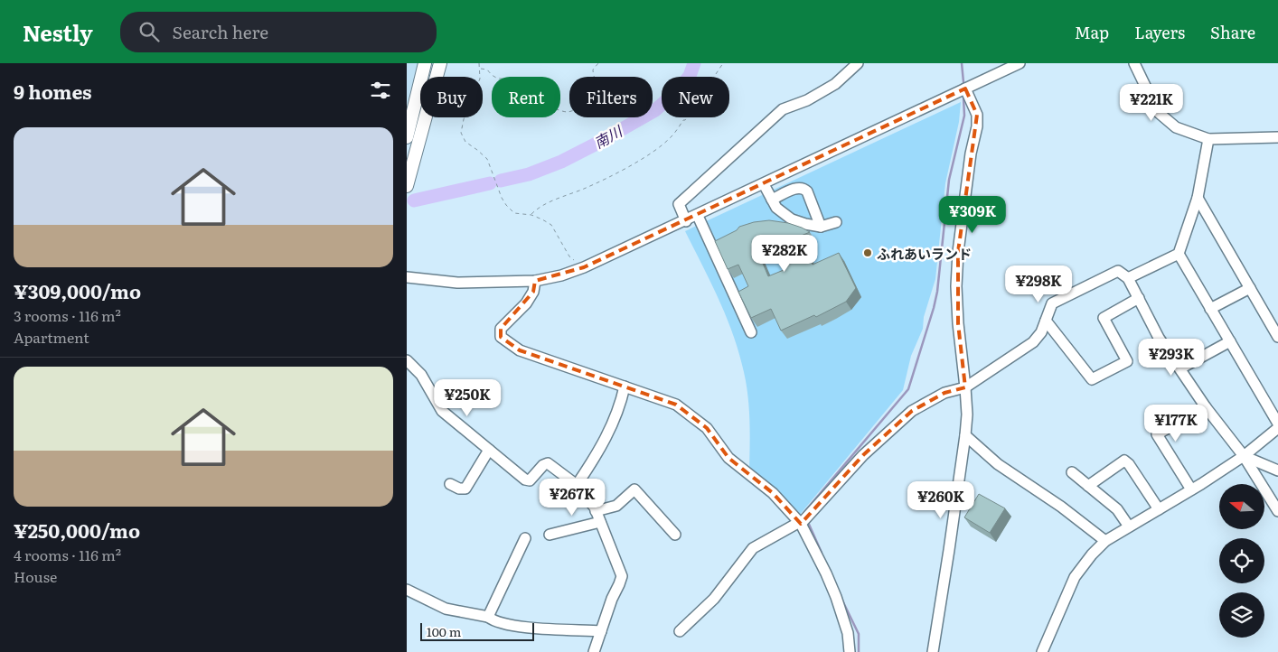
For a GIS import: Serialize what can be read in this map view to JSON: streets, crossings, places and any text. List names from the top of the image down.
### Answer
{
  "water": ["南川"],
  "places": ["ふれあいランド"],
  "scale_bar": "100 m",
  "north": "left",
  "page": {
    "header": "Nestly",
    "search": "Search here",
    "nav": ["Map", "Layers", "Share"],
    "heading": "9 homes",
    "chip": [
      "Buy",
      "Rent",
      "Filters",
      "New"
    ],
    "price": [
      "¥221K",
      "¥309K",
      "¥282K",
      "¥298K",
      "¥293K",
      "¥250K",
      "¥177K",
      "¥267K",
      "¥260K"
    ],
    "list": [
      {
        "name": "¥309,000/mo",
        "note": "3 rooms · 116 m² · Apartment"
      },
      {
        "name": "¥250,000/mo",
        "note": "4 rooms · 116 m² · House"
      }
    ],
    "scale": "100 m"
  }
}
